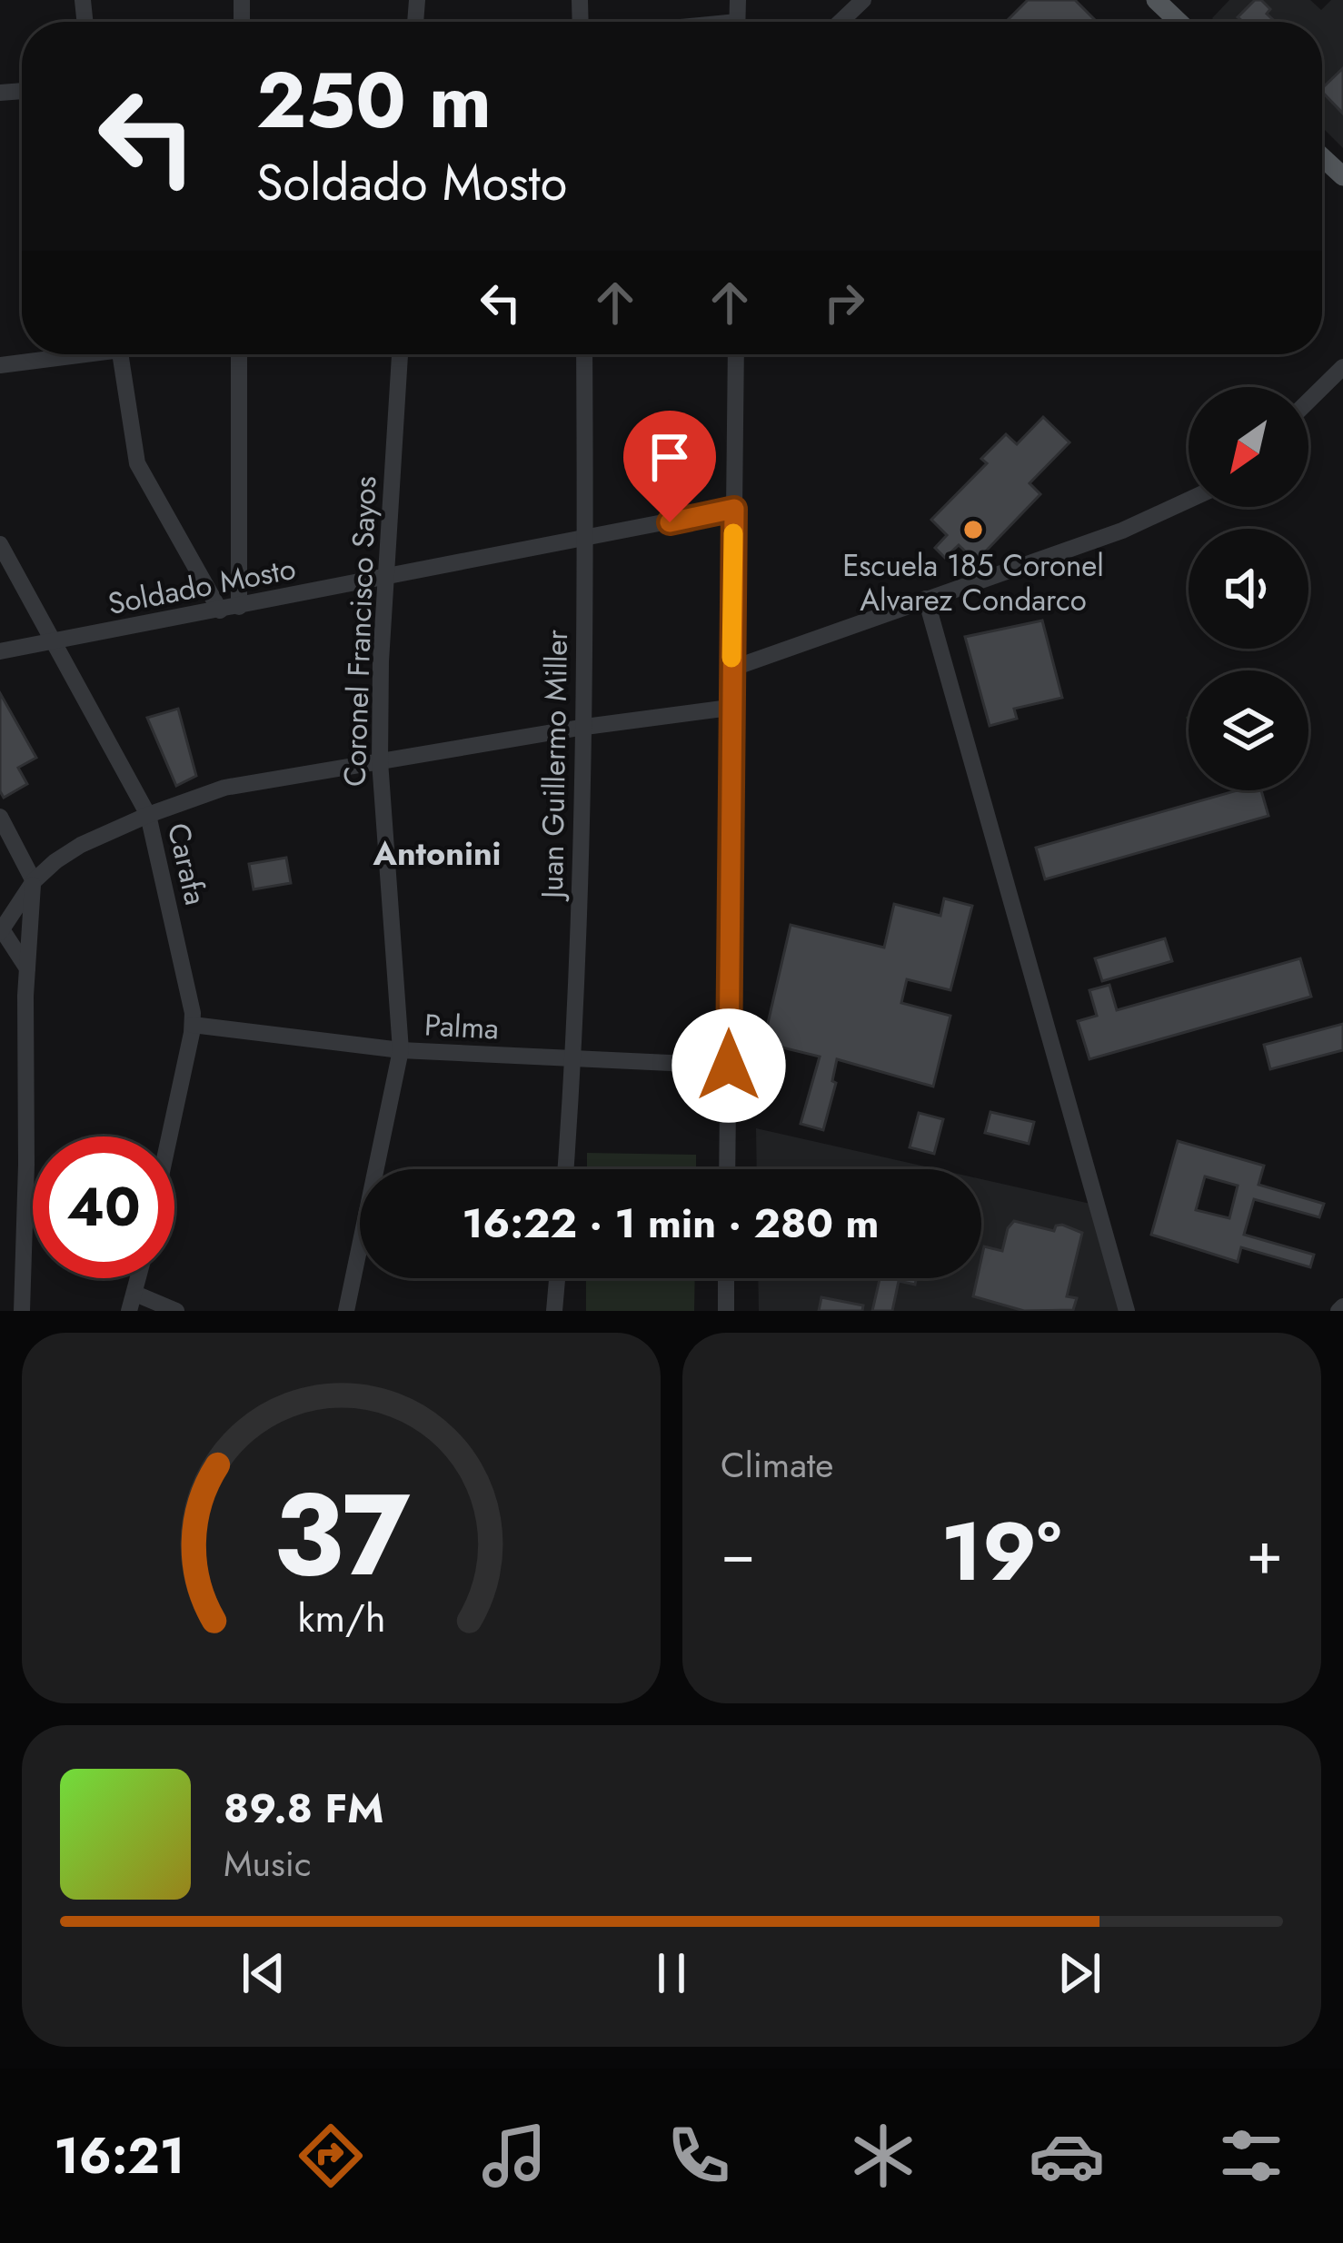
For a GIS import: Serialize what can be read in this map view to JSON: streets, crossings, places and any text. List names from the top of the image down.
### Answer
{
  "streets": {
    "street": [
      "Soldado Mosto",
      "Coronel Francisco Sayos",
      "Juan Guillermo Miller",
      "Carafa",
      "Palma"
    ]
  },
  "crossings": [
    ["Soldado Mosto", "Coronel Francisco Sayos"],
    ["Soldado Mosto", "Juan Guillermo Miller"],
    ["Soldado Mosto", "Carafa"],
    ["Coronel Francisco Sayos", "Palma"],
    ["Juan Guillermo Miller", "Palma"],
    ["Carafa", "Palma"]
  ],
  "districts": ["Antonini"],
  "places": ["Escuela 185 Coronel Alvarez Condarco"],
  "north": "bottom left",
  "page": {
    "turn": ["250 m", "Soldado Mosto"],
    "limit": "40",
    "trip": "16:22 · 1 min · 280 m",
    "tile": "Climate",
    "heat": ["−", "19°", "+"],
    "song": ["89.8 FM", "Music"],
    "tabs": "16:21",
    "gauge": ["37", "km/h"]
  }
}
